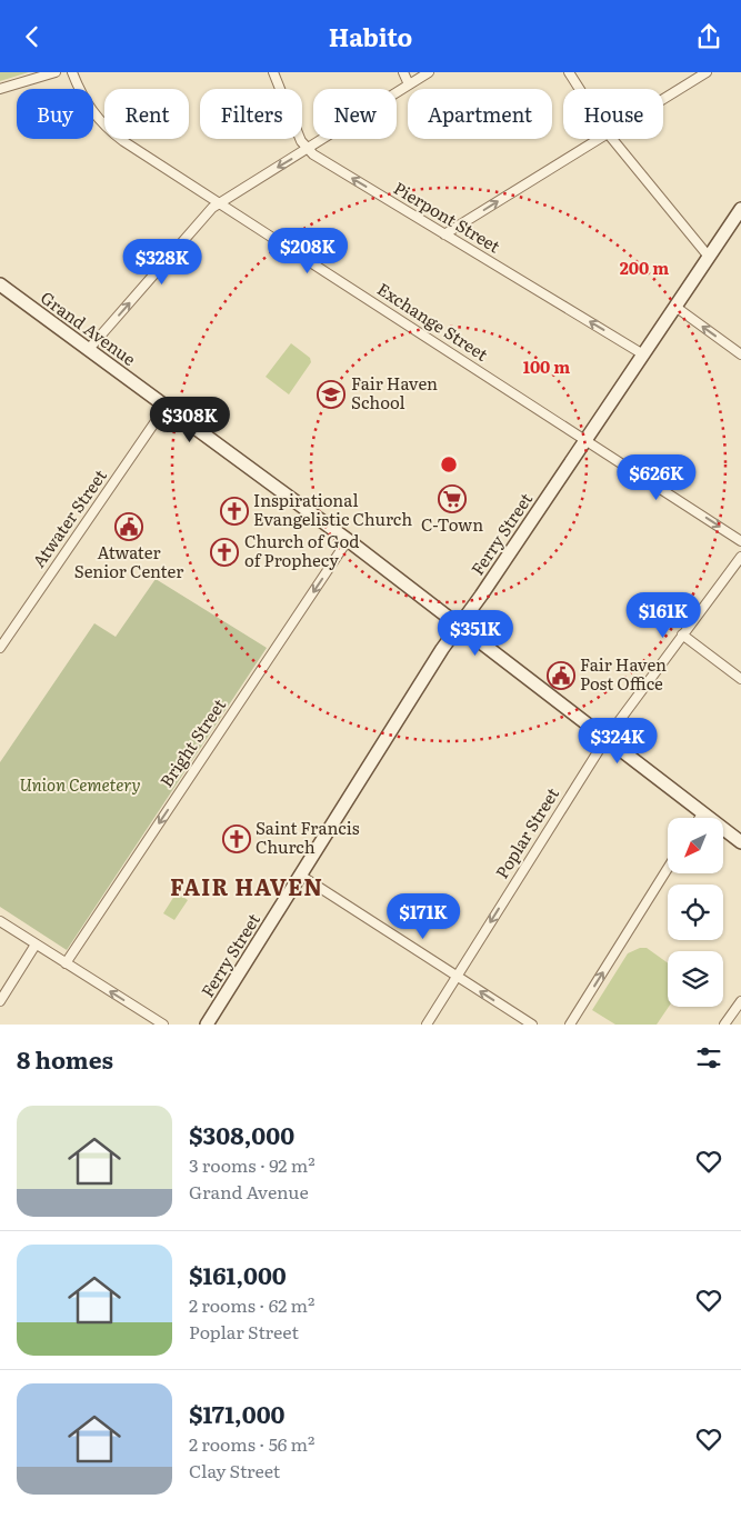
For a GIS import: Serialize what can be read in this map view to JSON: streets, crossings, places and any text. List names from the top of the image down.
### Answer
{
  "streets": {
    "main road": ["Grand Avenue", "Ferry Street"],
    "street": [
      "Pierpont Street",
      "Exchange Street",
      "Atwater Street",
      "Bright Street",
      "Poplar Street"
    ]
  },
  "crossings": [
    ["Pierpont Street", "Ferry Street"],
    ["Exchange Street", "Ferry Street"],
    ["Grand Avenue", "Atwater Street"],
    ["Grand Avenue", "Ferry Street"],
    ["Grand Avenue", "Bright Street"],
    ["Grand Avenue", "Poplar Street"]
  ],
  "one_way": ["Pierpont Street", "Bright Street", "Poplar Street"],
  "districts": ["FAIR HAVEN"],
  "parks": ["Union Cemetery"],
  "places": {
    "school or university": ["Fair Haven School"],
    "supermarket": ["C-Town"],
    "church": ["Inspirational Evangelistic Church", "Church of God of Prophecy", "Saint Francis Church"],
    "public building": ["Atwater Senior Center", "Fair Haven Post Office"]
  },
  "north": "bottom left",
  "page": {
    "header": "Habito",
    "chip": [
      "Buy",
      "Rent",
      "Filters",
      "New",
      "Apartment",
      "House"
    ],
    "price": [
      "$208K",
      "$328K",
      "$308K",
      "$626K",
      "$161K",
      "$351K",
      "$324K",
      "$171K"
    ],
    "heading": "8 homes",
    "list": [
      {
        "name": "$308,000",
        "note": "3 rooms · 92 m² · Grand Avenue"
      },
      {
        "name": "$161,000",
        "note": "2 rooms · 62 m² · Poplar Street"
      },
      {
        "name": "$171,000",
        "note": "2 rooms · 56 m² · Clay Street"
      }
    ]
  },
  "rings": ["200 m", "100 m"]
}
